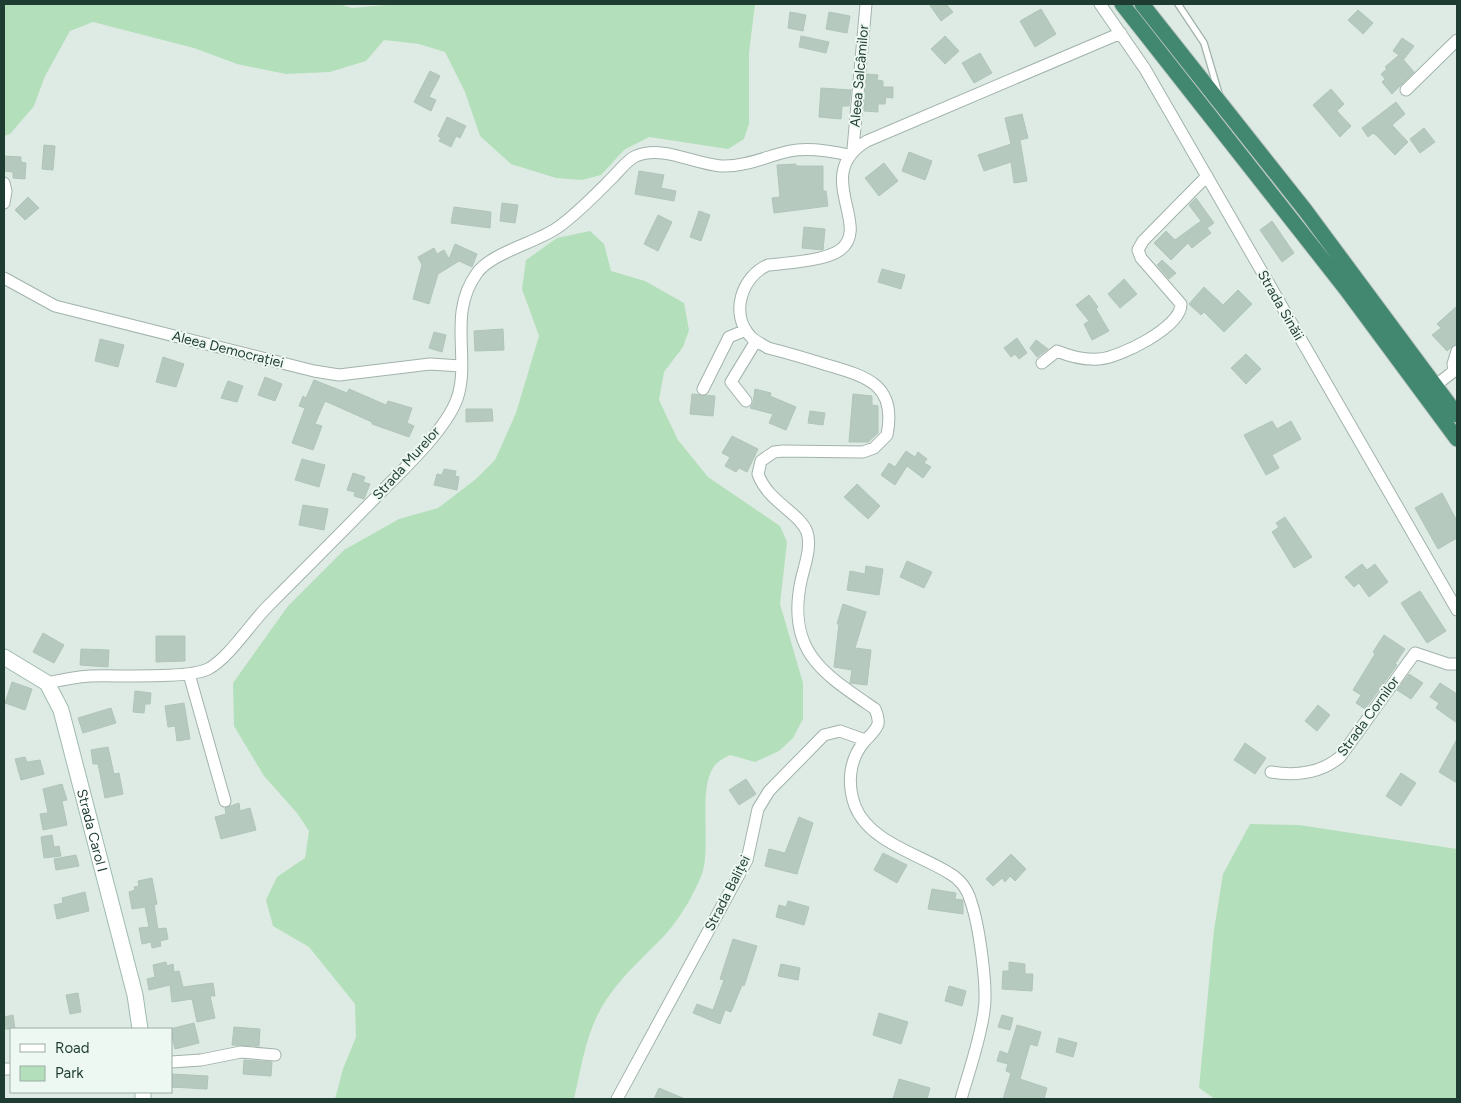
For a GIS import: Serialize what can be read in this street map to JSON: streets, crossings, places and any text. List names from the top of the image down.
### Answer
{
  "streets": {
    "main road": ["Strada Carol I"],
    "street": [
      "Aleea Salcâmilor",
      "Strada Sinăii",
      "Aleea Democrației",
      "Strada Murelor",
      "Strada Cornilor",
      "Strada Baliței"
    ]
  },
  "crossings": [
    ["Aleea Salcâmilor", "Strada Murelor"],
    ["Aleea Democrației", "Strada Murelor"],
    ["Strada Murelor", "Strada Carol I"]
  ],
  "legend": ["Road", "Park"]
}
